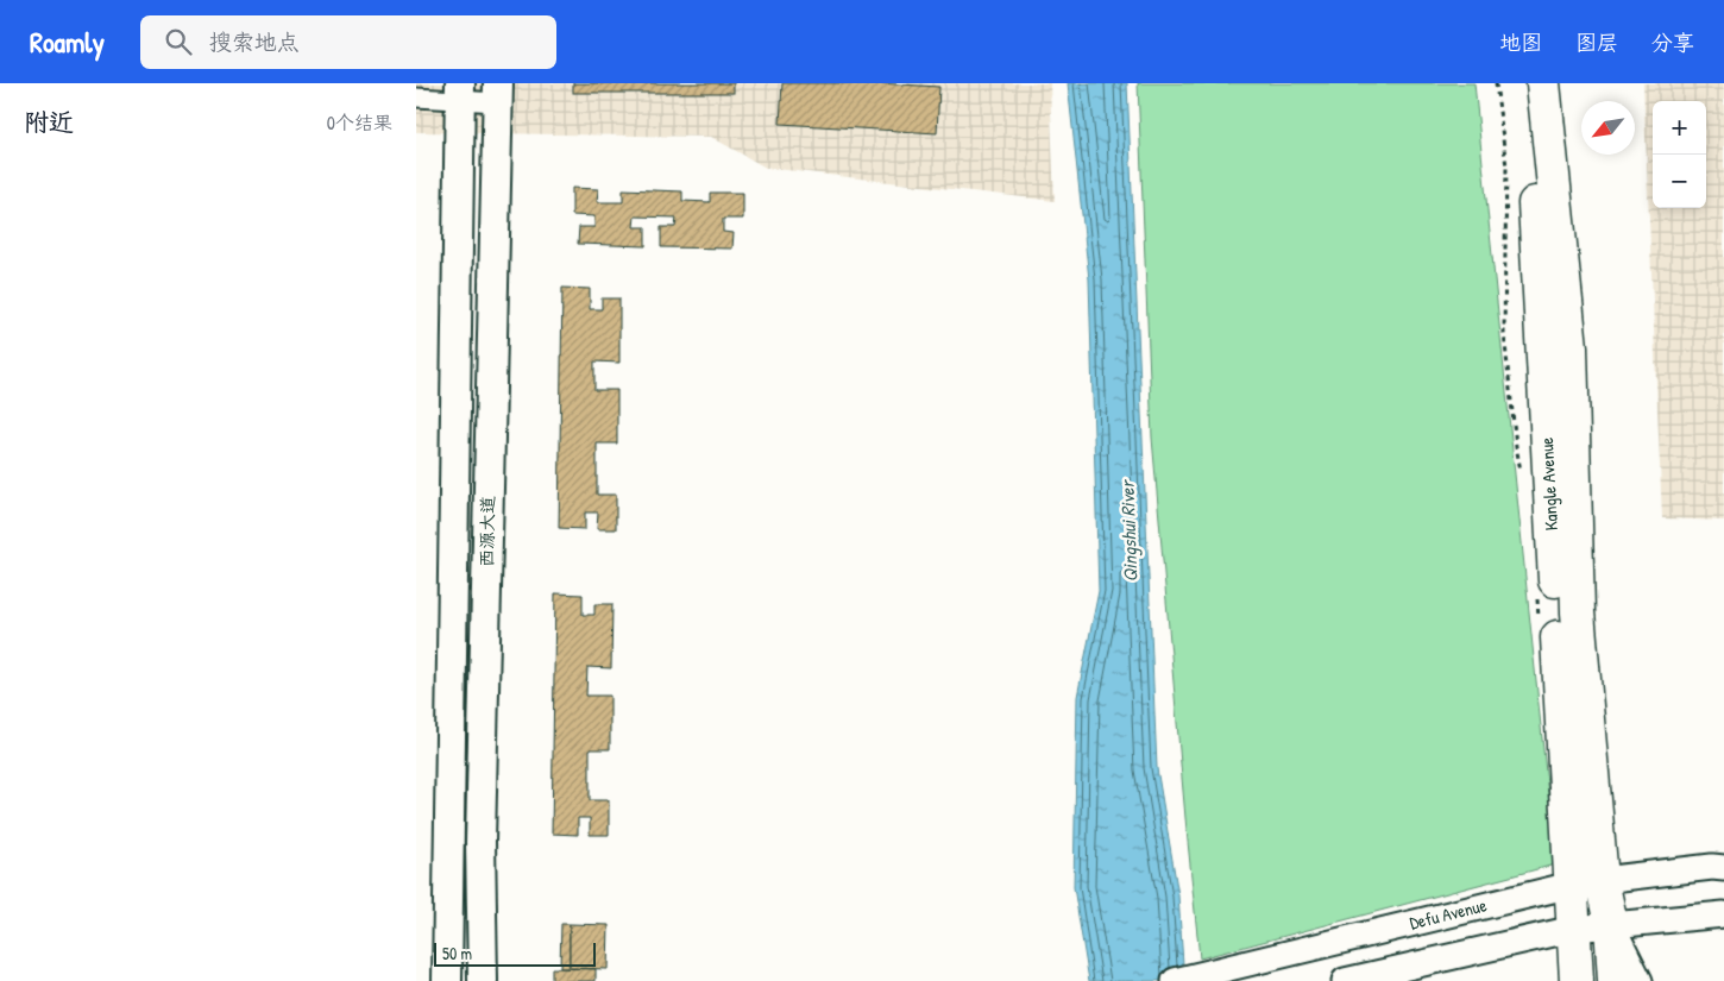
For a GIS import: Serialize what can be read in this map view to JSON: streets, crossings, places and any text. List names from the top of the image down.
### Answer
{
  "streets": {
    "highway": ["Kangle Avenue"],
    "main road": ["西源大道", "Defu Avenue"]
  },
  "crossings": [
    ["Kangle Avenue", "Defu Avenue"]
  ],
  "water": ["Qingshui River"],
  "scale_bar": "50 m",
  "north": "bottom left",
  "page": {
    "header": "Roamly",
    "search": "搜索地点",
    "nav": ["地图", "图层", "分享"],
    "heading": ["附近", "0个结果"],
    "map_buttons": ["+", "−"],
    "scale": "50 m"
  }
}
